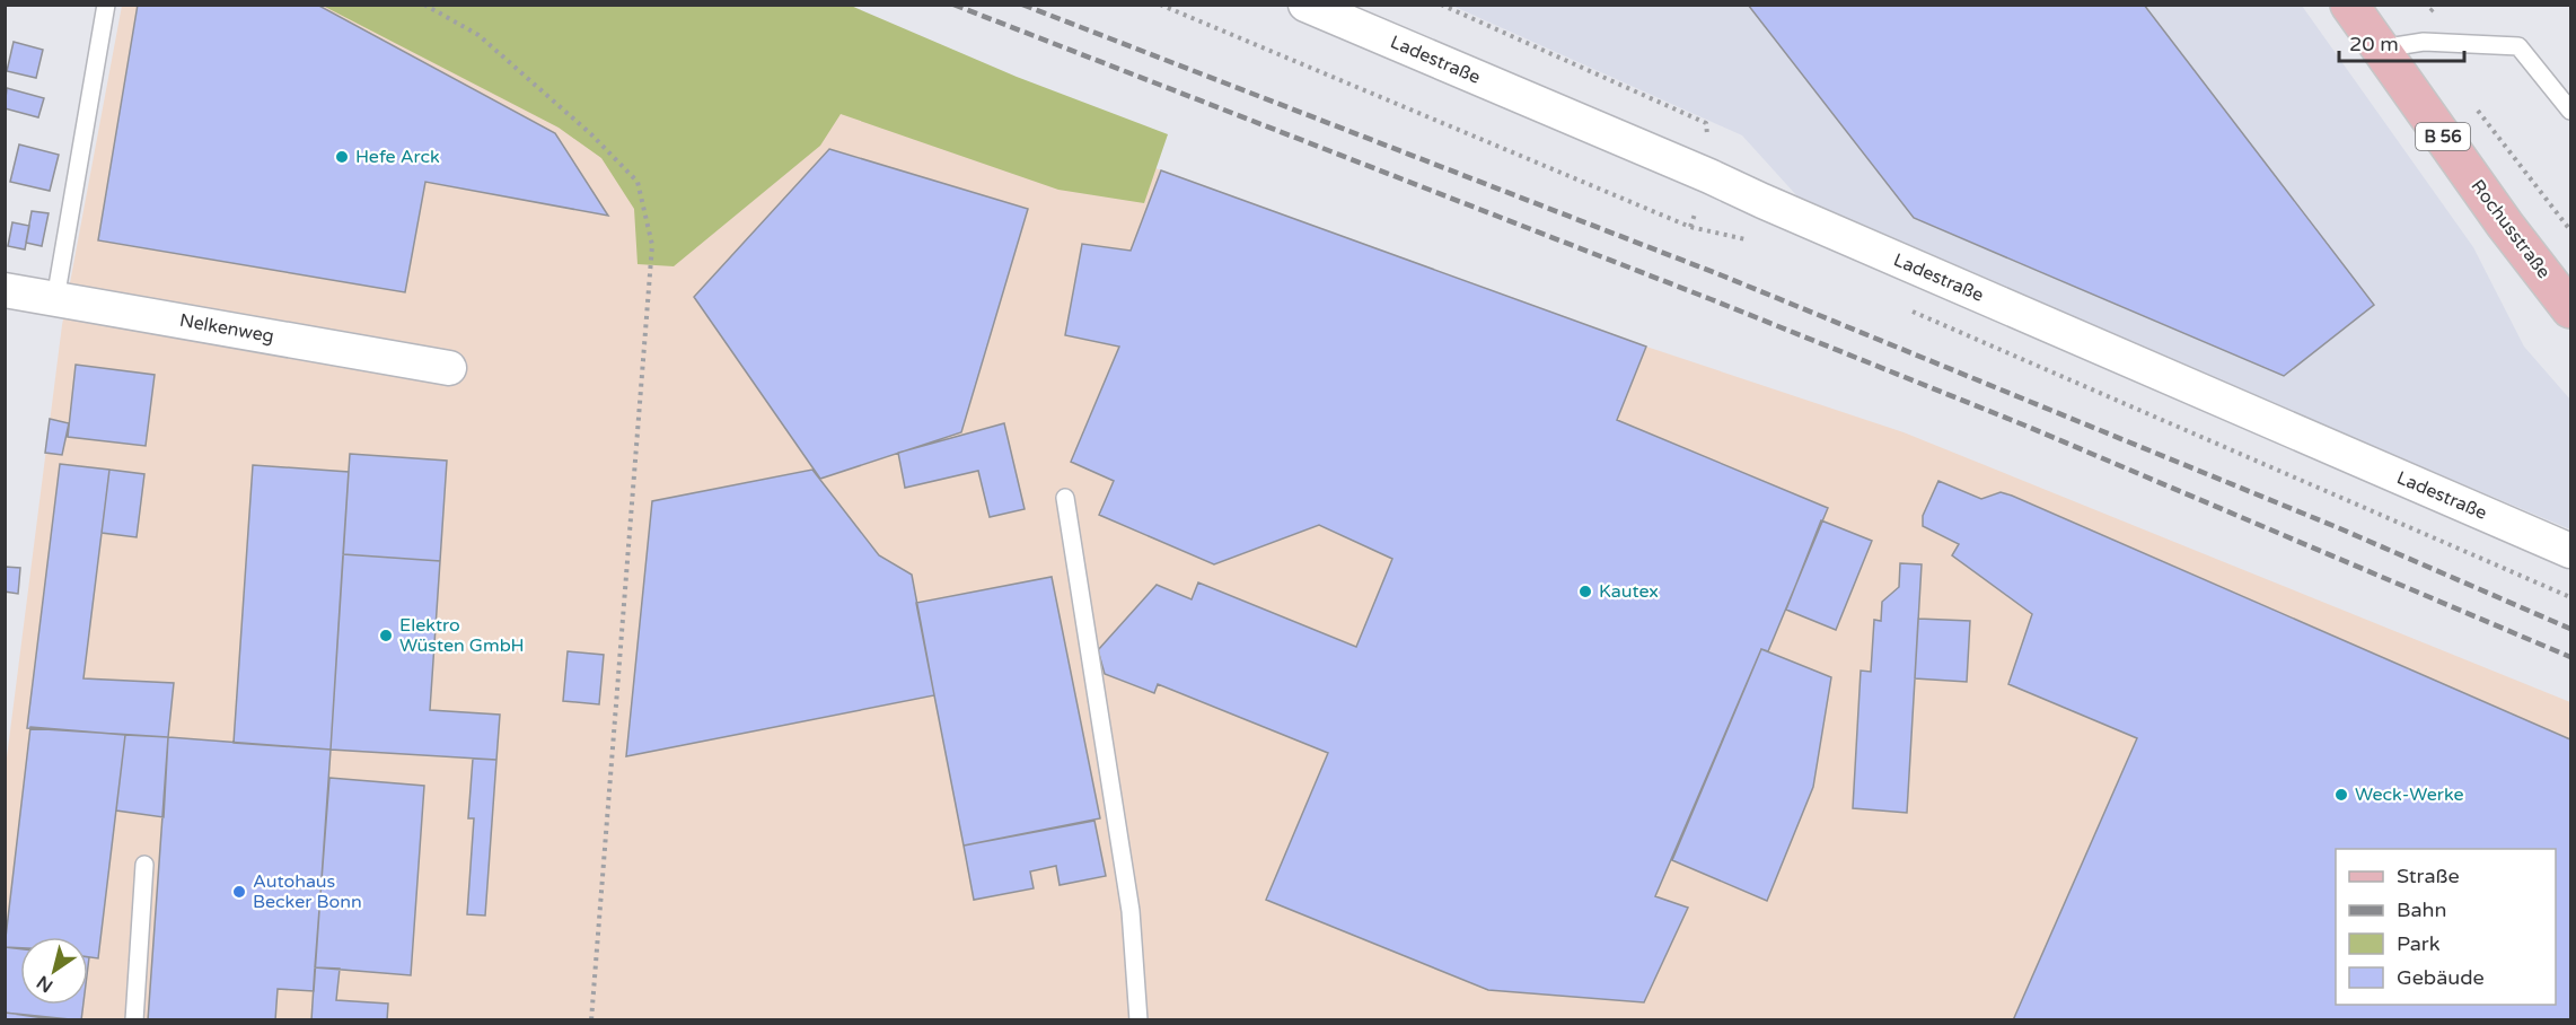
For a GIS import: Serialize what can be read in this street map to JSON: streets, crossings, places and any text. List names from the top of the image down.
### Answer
{
  "streets": {
    "main road": ["B 56", "Rochusstraße"],
    "street": ["Ladestraße", "Nelkenweg"]
  },
  "places": [
    "Hefe Arck",
    "Kautex",
    "Elektro Wüsten GmbH",
    "Weck-Werke",
    "Autohaus Becker Bonn"
  ],
  "legend": [
    "Straße",
    "Bahn",
    "Park",
    "Gebäude"
  ],
  "scale_bar": "20 m",
  "north": "bottom left"
}
